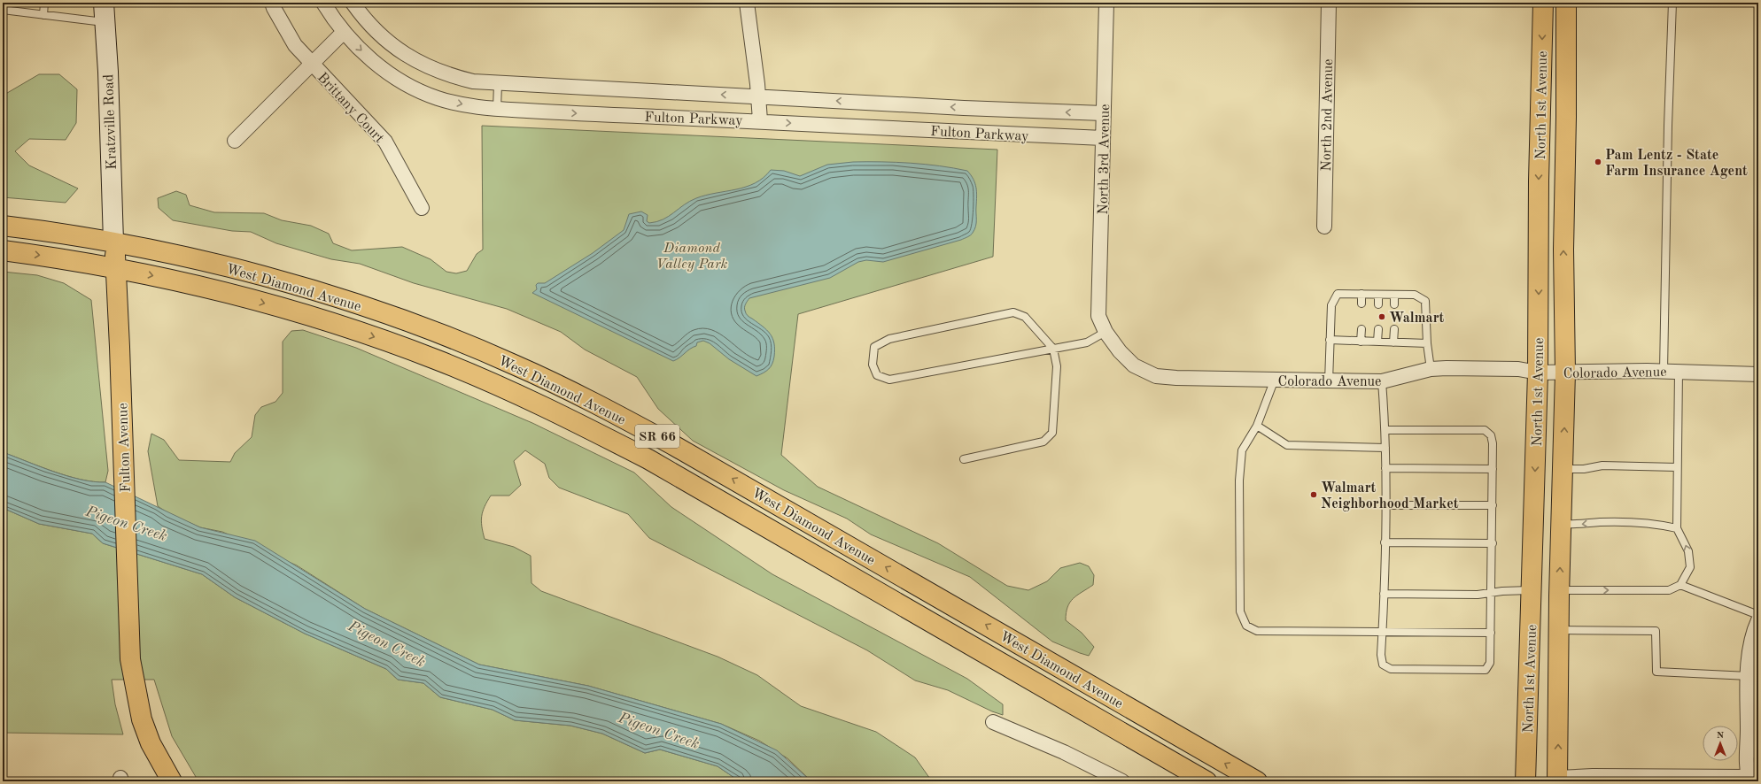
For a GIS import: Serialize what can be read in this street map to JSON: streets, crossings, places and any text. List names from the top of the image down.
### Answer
{
  "streets": {
    "main road": [
      "North 1st Avenue",
      "Kratzville Road",
      "West Diamond Avenue",
      "SR 66",
      "Fulton Avenue"
    ],
    "street": [
      "Brittany Court",
      "North 2nd Avenue",
      "Fulton Parkway",
      "North 3rd Avenue",
      "Colorado Avenue"
    ]
  },
  "crossings": [
    ["North 1st Avenue", "Colorado Avenue"],
    ["Fulton Parkway", "North 3rd Avenue"],
    ["Kratzville Road", "West Diamond Avenue"],
    ["Kratzville Road", "Fulton Avenue"],
    ["North 3rd Avenue", "Colorado Avenue"],
    ["West Diamond Avenue", "Fulton Avenue"]
  ],
  "water": ["Pigeon Creek"],
  "parks": ["Diamond Valley Park"],
  "places": ["Pam Lentz - State Farm Insurance Agent", "Walmart", "Walmart Neighborhood Market"],
  "north": "top"
}
